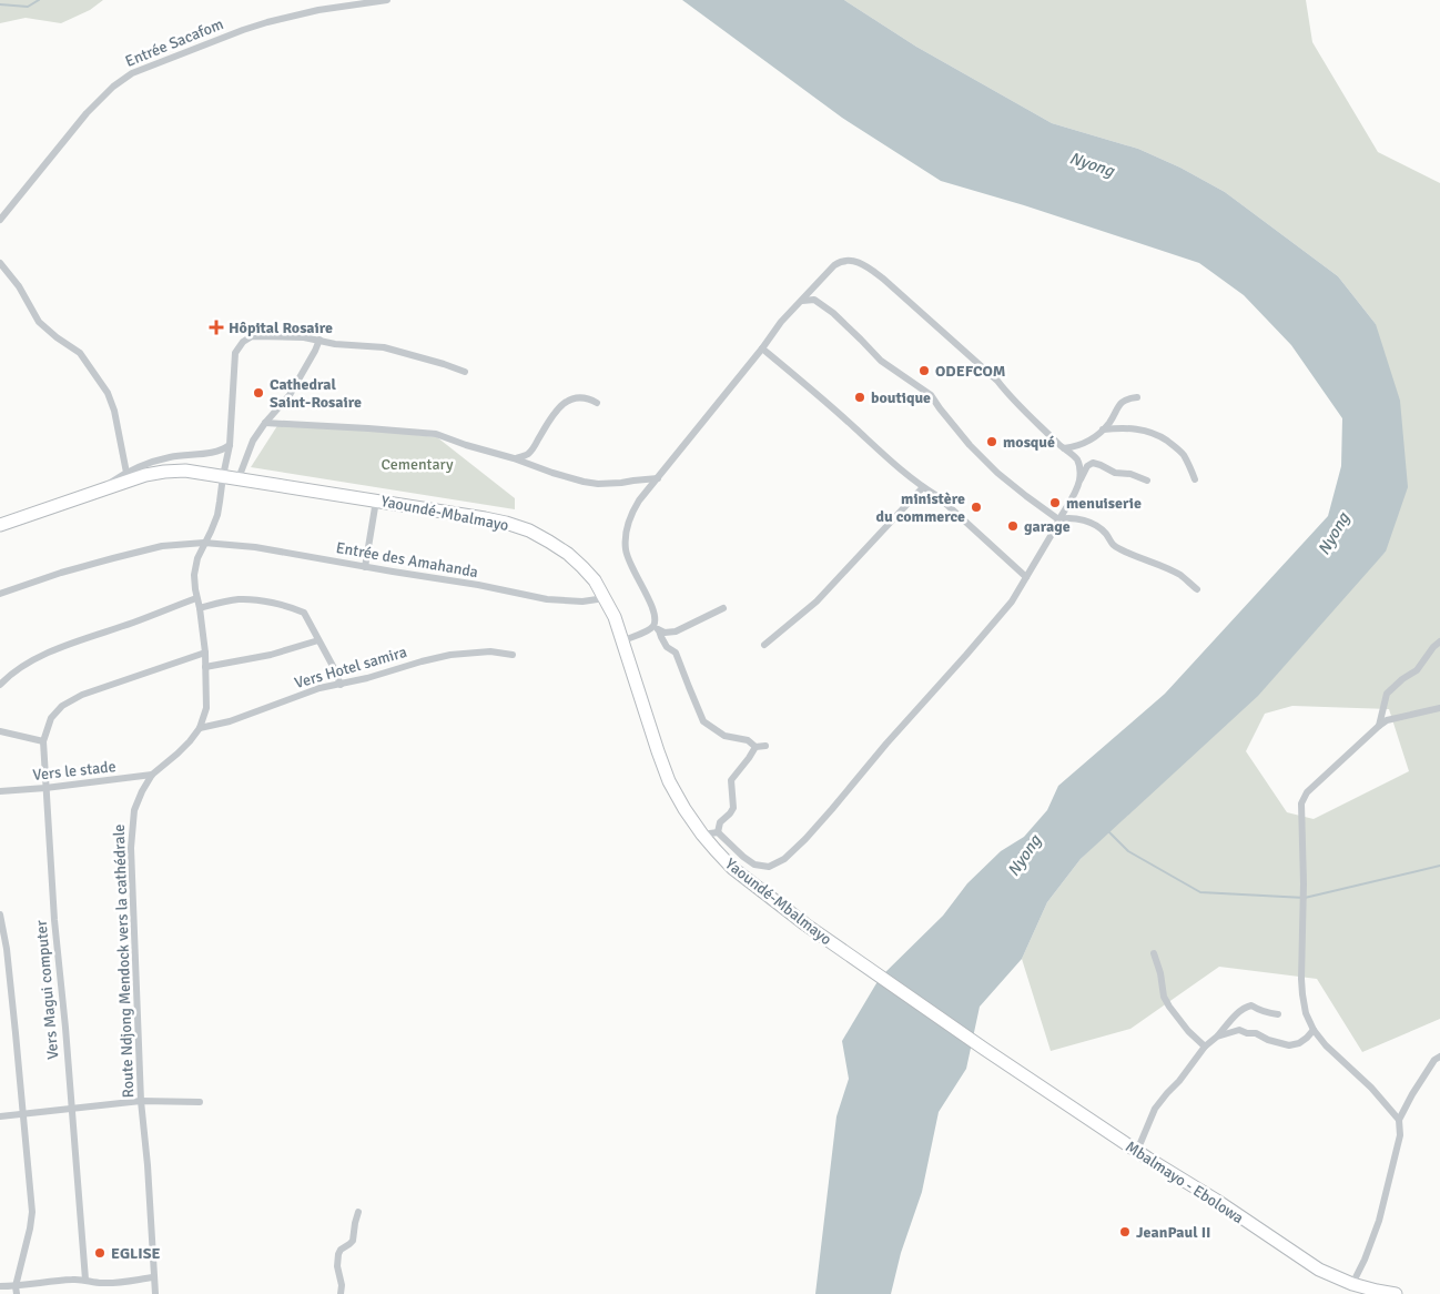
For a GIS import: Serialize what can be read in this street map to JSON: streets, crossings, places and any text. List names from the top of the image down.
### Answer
{
  "streets": {
    "highway": ["Yaoundé-Mbalmayo", "Mbalmayo - Ebolowa"],
    "street": [
      "Entrée Sacafom",
      "Entrée des Amahanda",
      "Vers Hotel samira",
      "Vers le stade",
      "Route Ndjong Mendock vers la cathédrale",
      "Vers Magui computer"
    ]
  },
  "crossings": [
    ["Yaoundé-Mbalmayo", "Entrée des Amahanda"],
    ["Yaoundé-Mbalmayo", "Route Ndjong Mendock vers la cathédrale"],
    ["Yaoundé-Mbalmayo", "Mbalmayo - Ebolowa"],
    ["Entrée des Amahanda", "Route Ndjong Mendock vers la cathédrale"],
    ["Vers Hotel samira", "Route Ndjong Mendock vers la cathédrale"],
    ["Vers le stade", "Route Ndjong Mendock vers la cathédrale"],
    ["Vers le stade", "Vers Magui computer"]
  ],
  "water": ["Nyong"],
  "parks": ["Cementary"],
  "places": {
    "health": ["Hôpital Rosaire"],
    "other": [
      "ODEFCOM",
      "Cathedral Saint-Rosaire",
      "boutique",
      "mosqué",
      "menuiserie",
      "ministère du commerce",
      "garage",
      "JeanPaul II",
      "EGLISE"
    ]
  }
}
